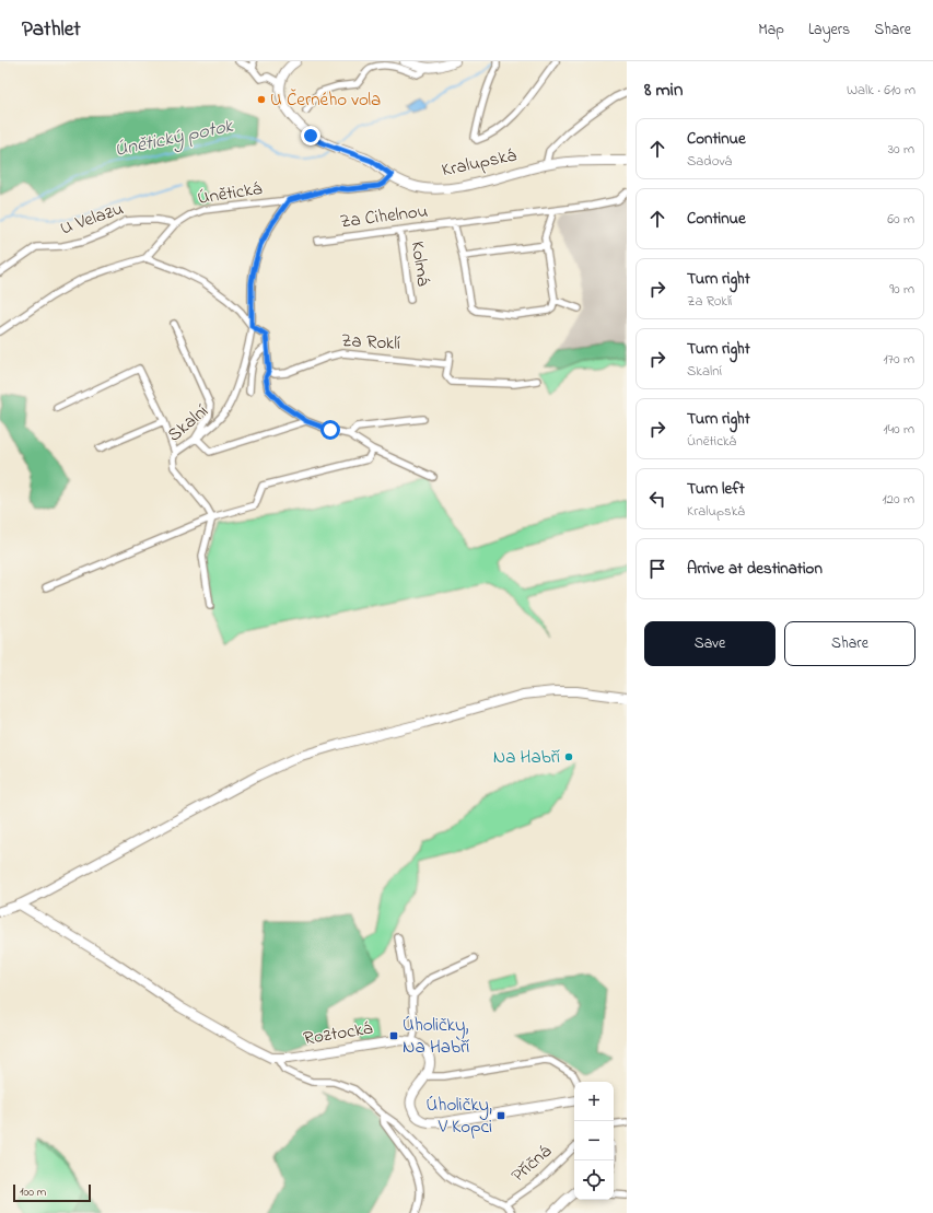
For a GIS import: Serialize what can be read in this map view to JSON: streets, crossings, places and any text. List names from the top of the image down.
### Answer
{
  "streets": {
    "street": [
      "Kralupská",
      "Únětická",
      "Za Cihelnou",
      "U Velazu",
      "Kolmá",
      "Za Roklí",
      "Skalní",
      "Roztocká",
      "Příčná"
    ]
  },
  "crossings": [
    ["Kralupská", "Únětická"],
    ["Únětická", "U Velazu"],
    ["Únětická", "Skalní"],
    ["Za Cihelnou", "Kolmá"]
  ],
  "water": ["Únětický potok"],
  "places": {
    "other": ["U Černého vola", "Na Habří"],
    "transit": ["Úholičky, Na Habří", "Úholičky, V Kopci"]
  },
  "scale_bar": "100 m",
  "page": {
    "header": "Pathlet",
    "nav": ["Map", "Layers", "Share"],
    "heading": ["8 min", "Walk · 610 m"],
    "list": [
      ["Continue", "Sadová", "30 m"],
      ["Continue", "60 m"],
      ["Turn right", "Za Roklí", "90 m"],
      ["Turn right", "Skalní", "170 m"],
      ["Turn right", "Únětická", "140 m"],
      ["Turn left", "Kralupská", "120 m"],
      "Arrive at destination"
    ],
    "buttons": ["Save", "Share"],
    "map_buttons": ["+", "−"],
    "scale": "100 m"
  }
}
